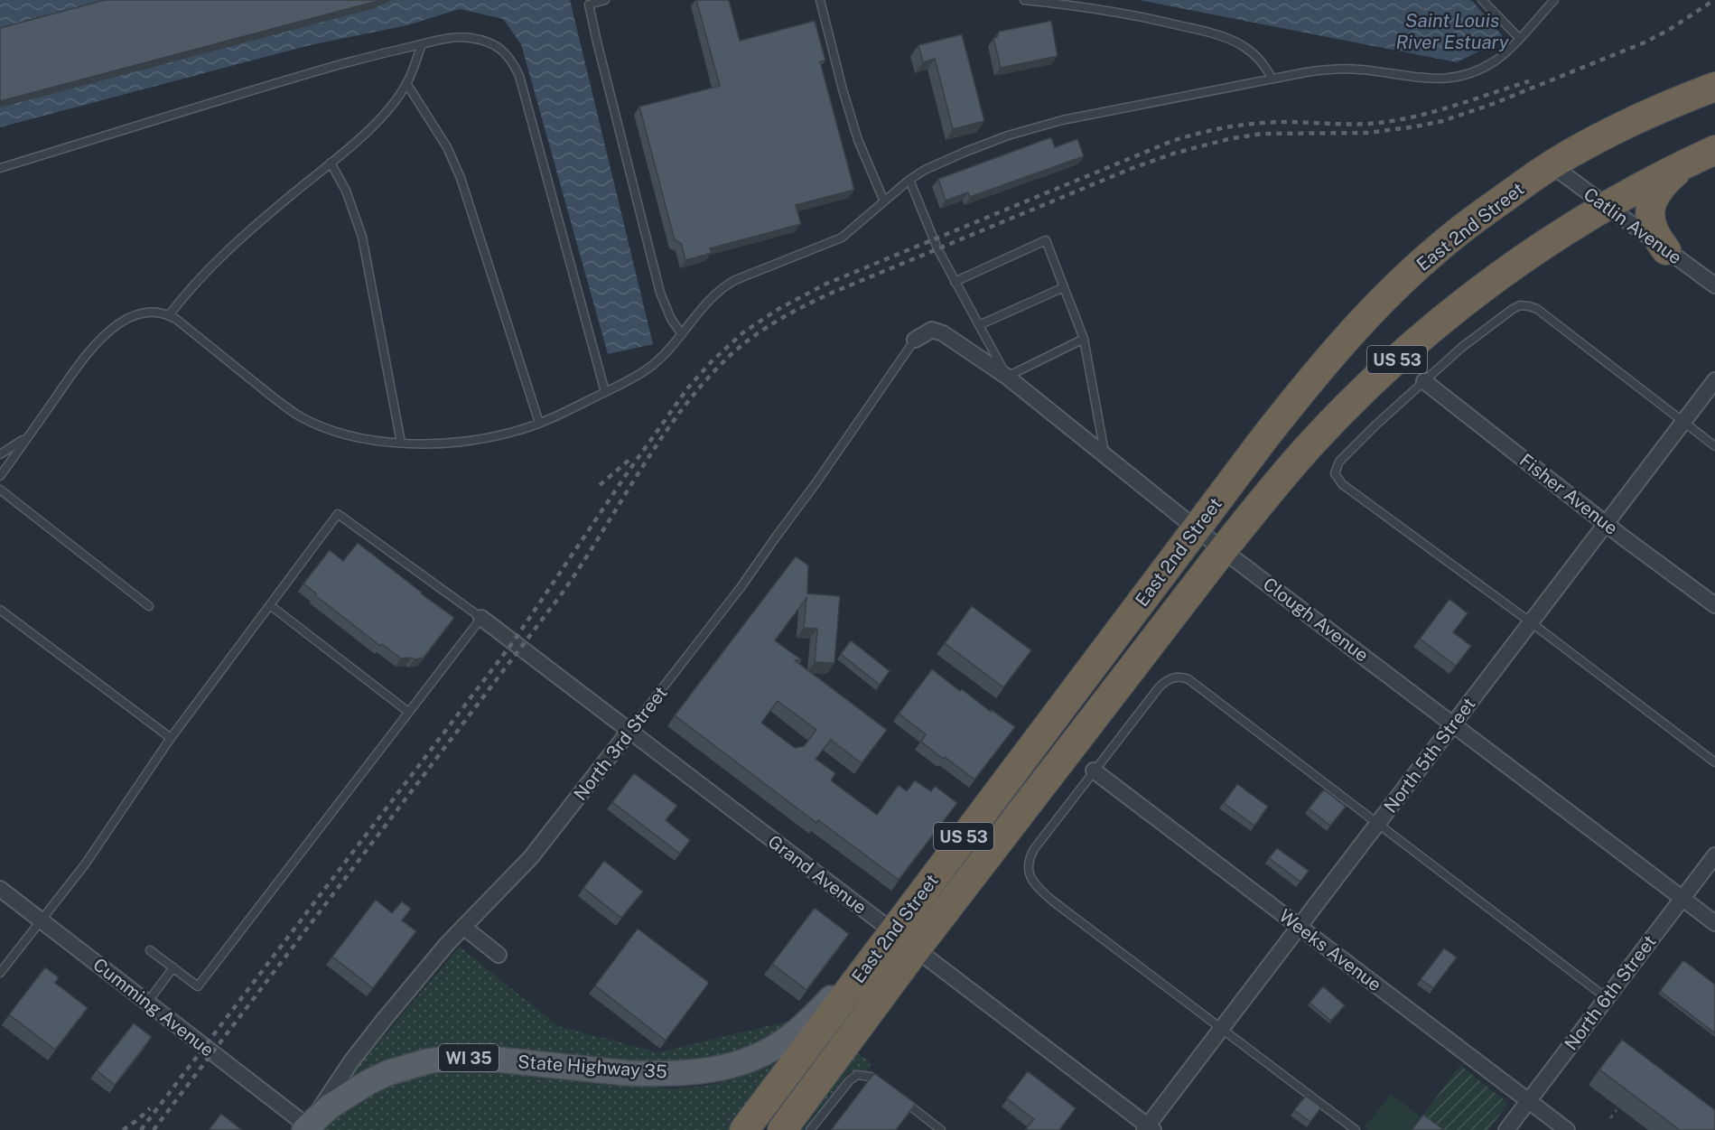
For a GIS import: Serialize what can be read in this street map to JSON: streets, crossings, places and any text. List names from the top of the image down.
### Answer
{
  "streets": {
    "highway": ["East 2nd Street", "US 53"],
    "main road": ["WI 35", "State Highway 35"],
    "street": [
      "Catlin Avenue",
      "Fisher Avenue",
      "Clough Avenue",
      "North 3rd Street",
      "North 5th Street",
      "Grand Avenue",
      "Weeks Avenue",
      "North 6th Street",
      "Cumming Avenue"
    ]
  },
  "crossings": [
    ["Catlin Avenue", "East 2nd Street"],
    ["East 2nd Street", "Clough Avenue"],
    ["East 2nd Street", "Grand Avenue"],
    ["East 2nd Street", "State Highway 35"],
    ["Fisher Avenue", "North 5th Street"],
    ["Clough Avenue", "North 3rd Street"],
    ["Clough Avenue", "North 5th Street"],
    ["Clough Avenue", "North 6th Street"],
    ["North 3rd Street", "Grand Avenue"],
    ["North 3rd Street", "Cumming Avenue"],
    ["North 3rd Street", "State Highway 35"],
    ["North 5th Street", "Grand Avenue"],
    ["North 5th Street", "Weeks Avenue"],
    ["Grand Avenue", "State Highway 35"],
    ["Weeks Avenue", "North 6th Street"],
    ["Cumming Avenue", "State Highway 35"]
  ],
  "water": ["Saint Louis River Estuary"]
}
